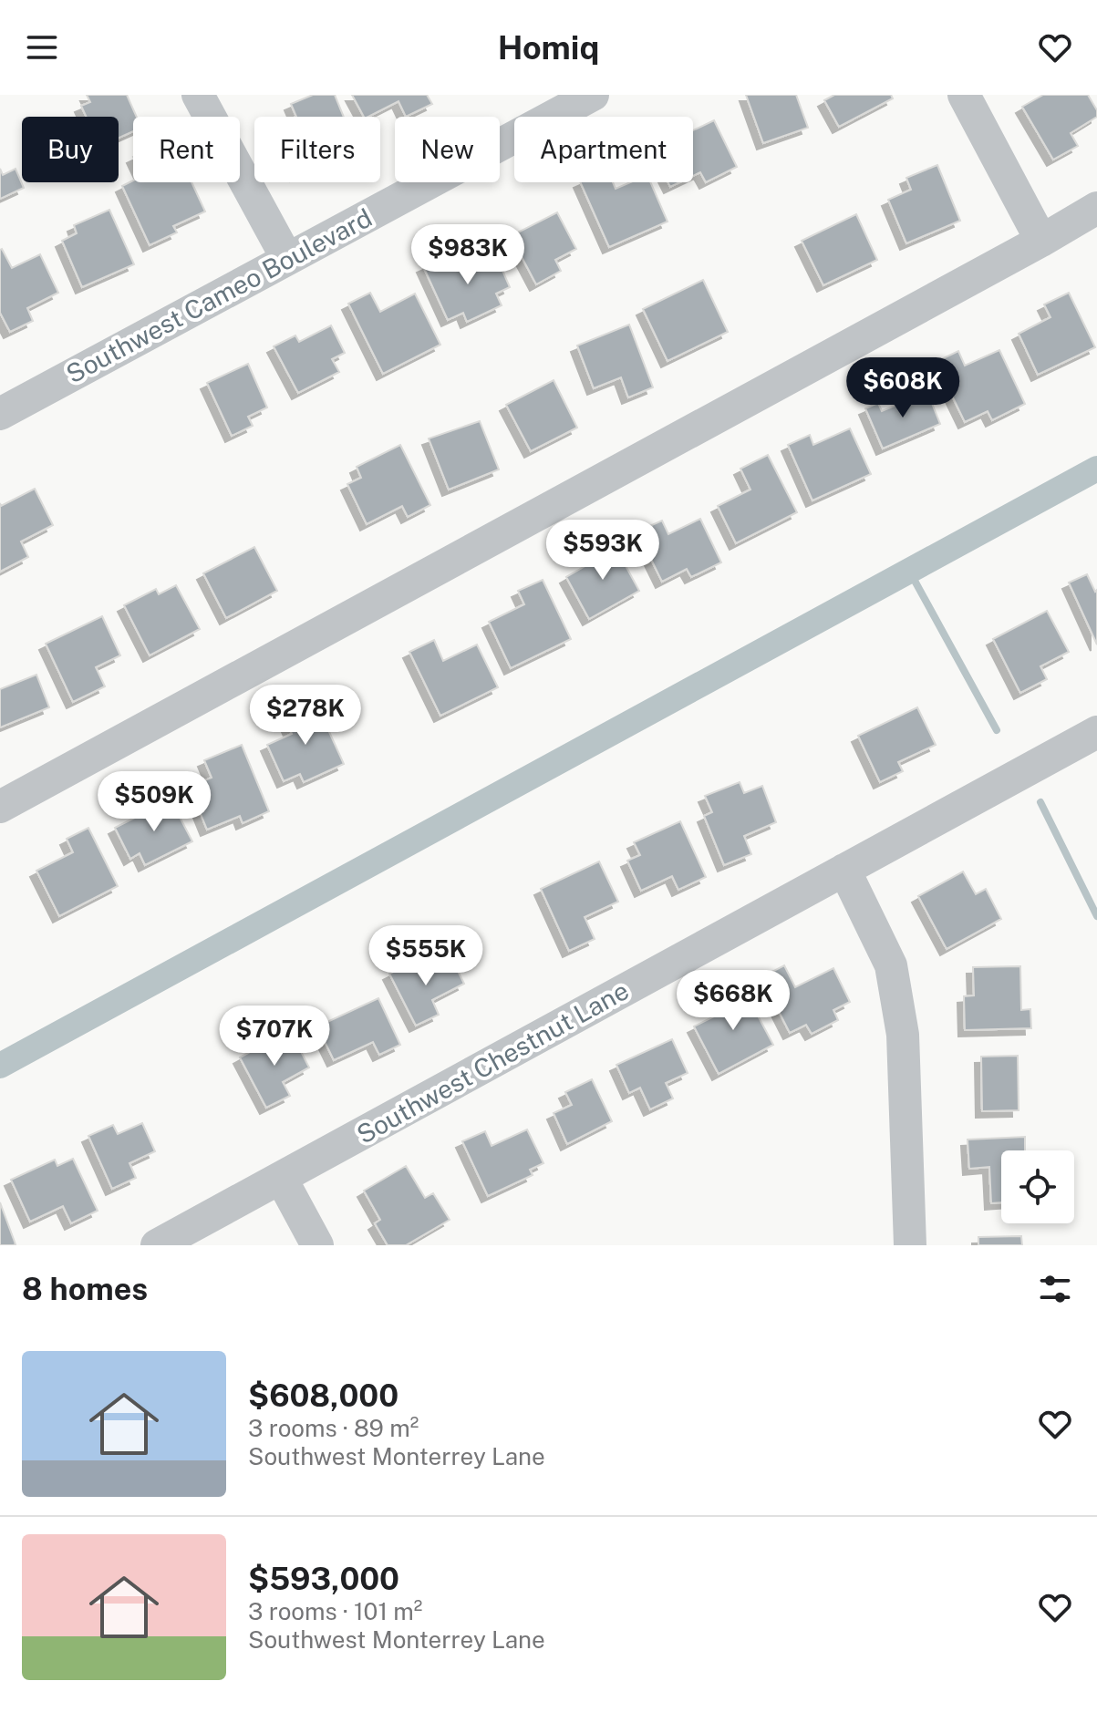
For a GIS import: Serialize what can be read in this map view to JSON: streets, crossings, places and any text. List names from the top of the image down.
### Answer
{
  "streets": {
    "street": ["Southwest Cameo Boulevard", "Southwest Chestnut Lane"]
  },
  "page": {
    "header": "Homiq",
    "chip": [
      "Buy",
      "Rent",
      "Filters",
      "New",
      "Apartment"
    ],
    "price": [
      "$983K",
      "$608K",
      "$593K",
      "$278K",
      "$509K",
      "$555K",
      "$668K",
      "$707K"
    ],
    "heading": "8 homes",
    "list": [
      {
        "name": "$608,000",
        "note": "3 rooms · 89 m² · Southwest Monterrey Lane"
      },
      {
        "name": "$593,000",
        "note": "3 rooms · 101 m² · Southwest Monterrey Lane"
      }
    ]
  }
}
